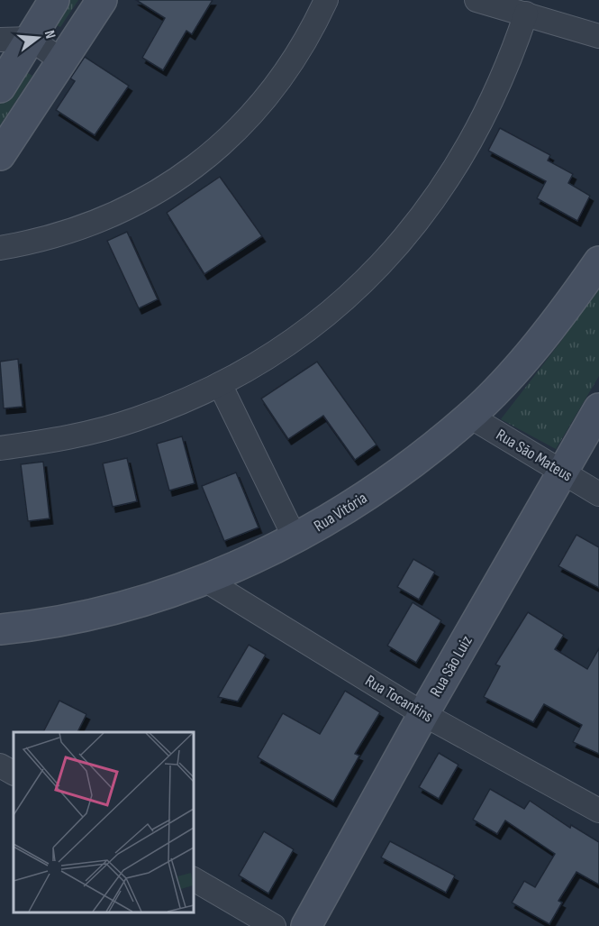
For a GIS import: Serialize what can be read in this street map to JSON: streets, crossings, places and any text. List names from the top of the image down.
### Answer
{
  "streets": {
    "street": [
      "Rua São Mateus",
      "Rua Vitória",
      "Rua São Luiz",
      "Rua Tocantins"
    ]
  },
  "crossings": [
    ["Rua São Mateus", "Rua Vitória"],
    ["Rua São Mateus", "Rua São Luiz"],
    ["Rua Vitória", "Rua Tocantins"],
    ["Rua São Luiz", "Rua Tocantins"]
  ],
  "north": "right"
}
